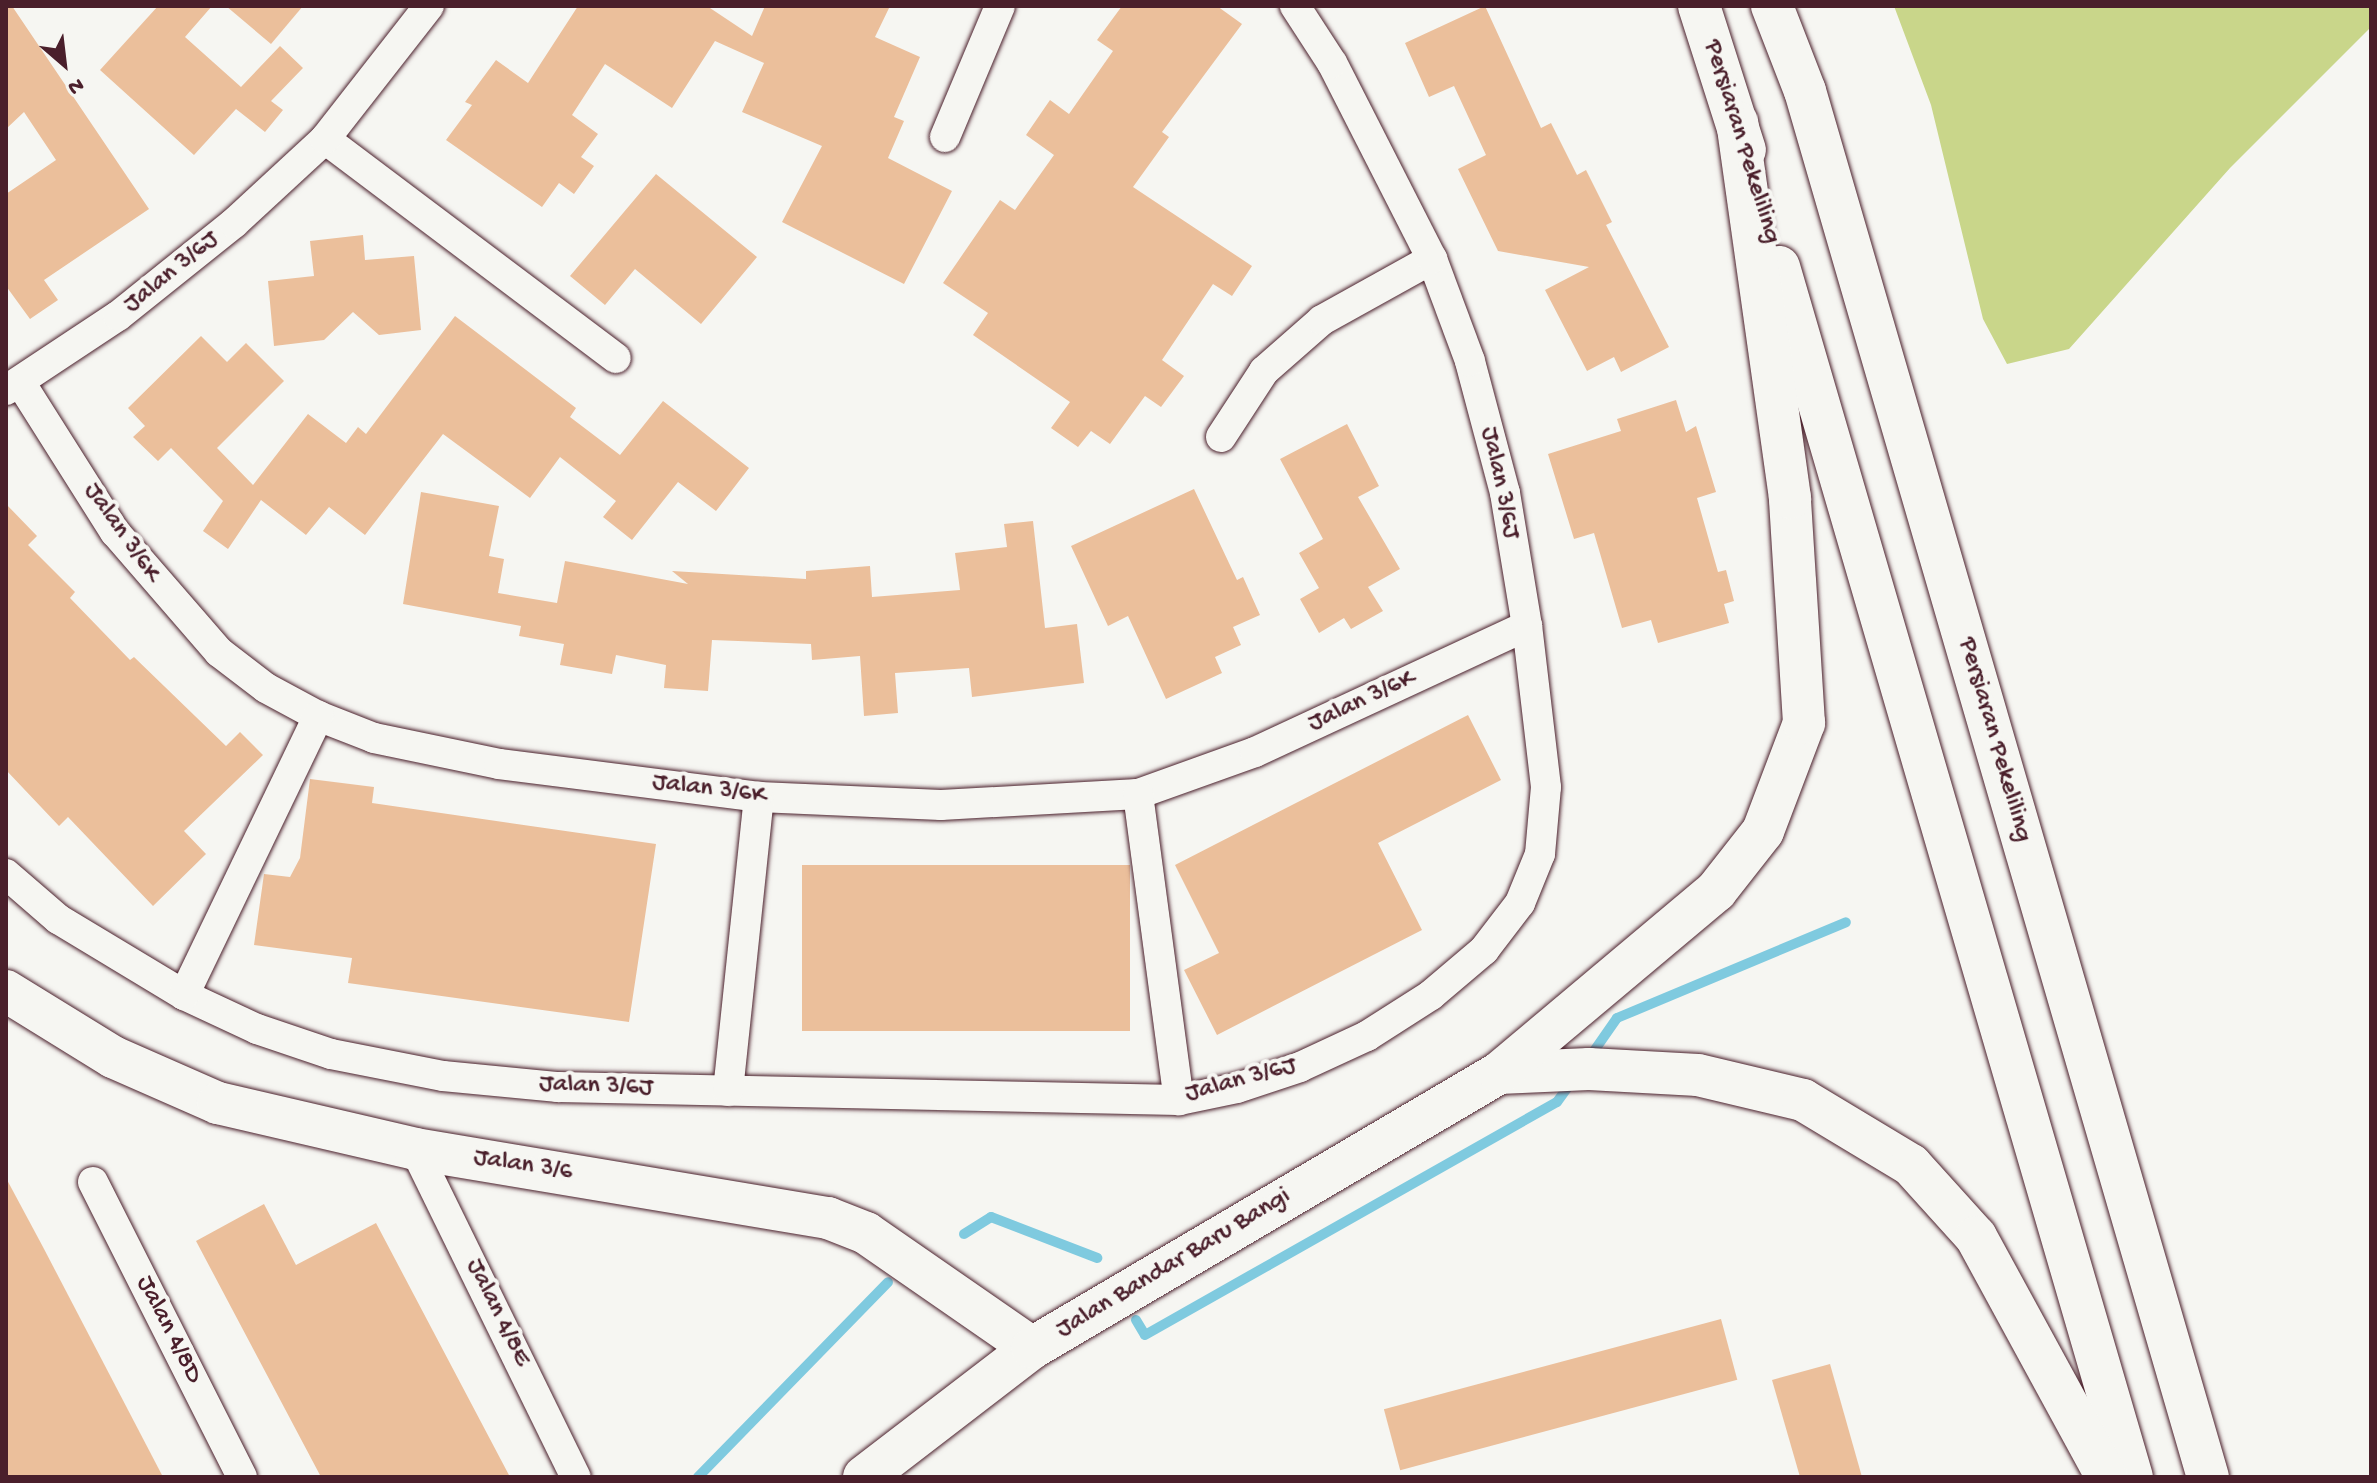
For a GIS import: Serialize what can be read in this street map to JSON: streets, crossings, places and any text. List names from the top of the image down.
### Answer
{
  "streets": {
    "street": [
      "Persiaran Pekeliling",
      "Jalan 3/6J",
      "Jalan 3/6K",
      "Jalan 3/6",
      "Jalan Bandar Baru Bangi",
      "Jalan 4/8E",
      "Jalan 4/8D"
    ]
  },
  "crossings": [
    ["Persiaran Pekeliling", "Jalan Bandar Baru Bangi"],
    ["Jalan 3/6J", "Jalan 3/6K"],
    ["Jalan 3/6", "Jalan Bandar Baru Bangi"],
    ["Jalan 3/6", "Jalan 4/8E"]
  ],
  "north": "bottom right"
}
